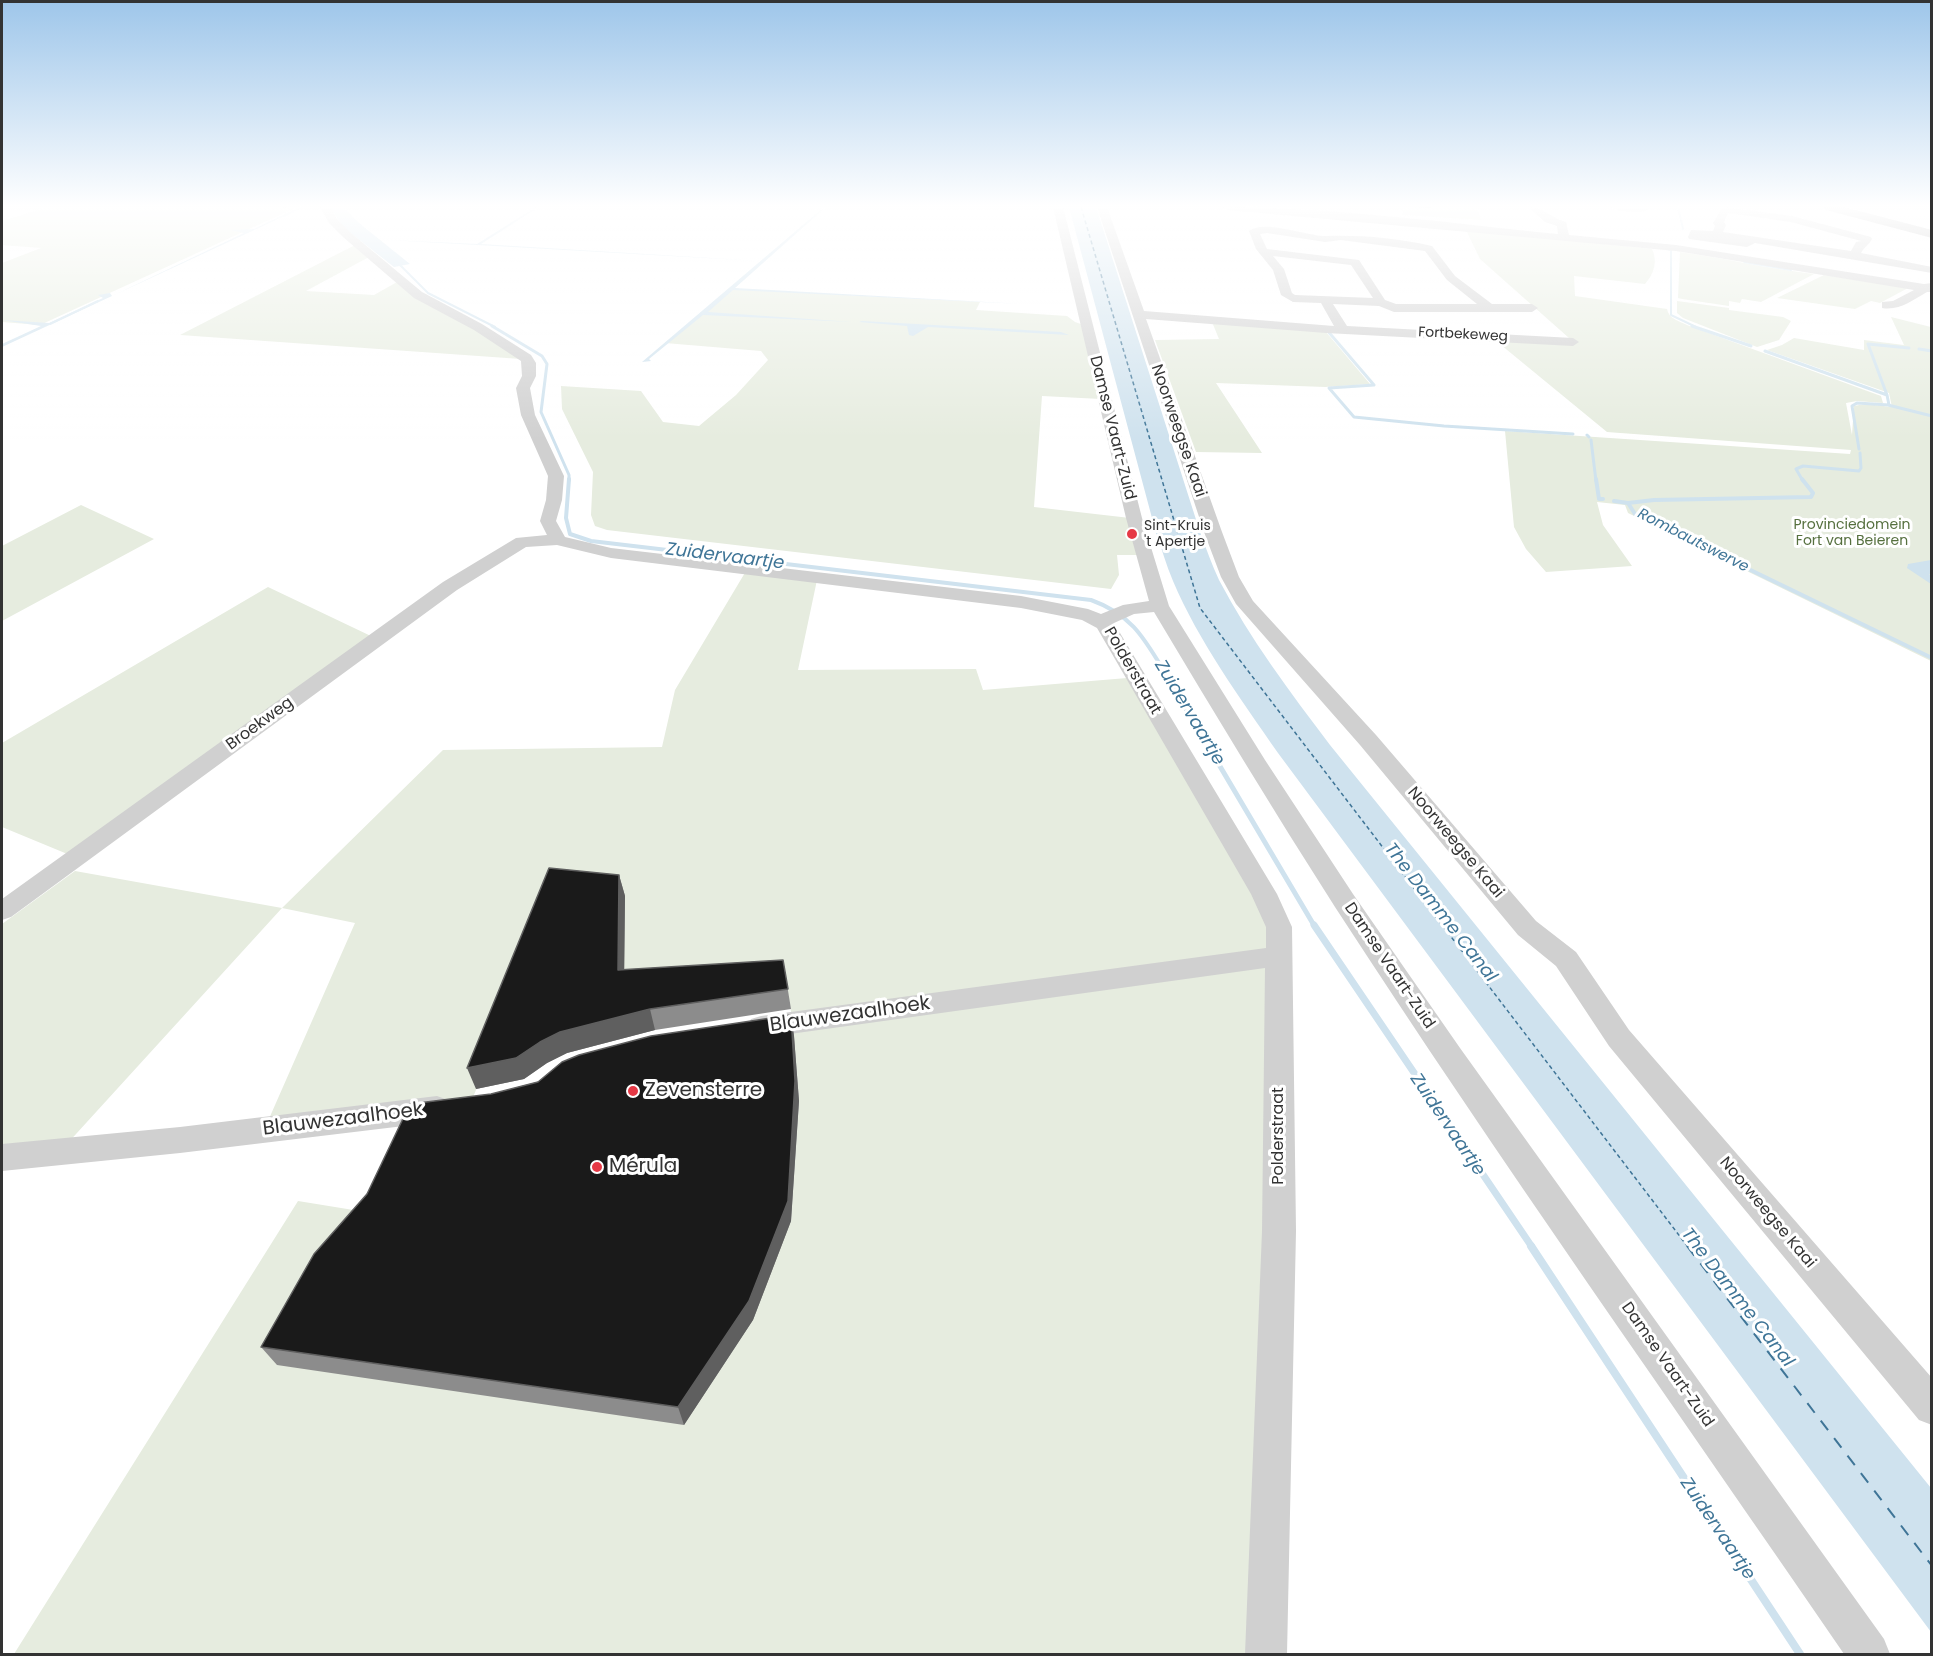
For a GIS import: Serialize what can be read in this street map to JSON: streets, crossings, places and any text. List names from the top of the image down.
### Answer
{
  "streets": {
    "street": [
      "Fortbekeweg",
      "Damse Vaart-Zuid",
      "Noorweegse Kaai",
      "Polderstraat",
      "Broekweg",
      "Blauwezaalhoek"
    ]
  },
  "crossings": [
    ["Fortbekeweg", "Noorweegse Kaai"],
    ["Polderstraat", "Broekweg"],
    ["Polderstraat", "Blauwezaalhoek"]
  ],
  "water": ["Rombautswerve", "Zuidervaartje", "The Damme Canal"],
  "parks": ["Provinciedomein Fort van Beieren"],
  "places": ["Sint-Kruis 't Apertje", "Zevensterre", "Mérula"]
}
